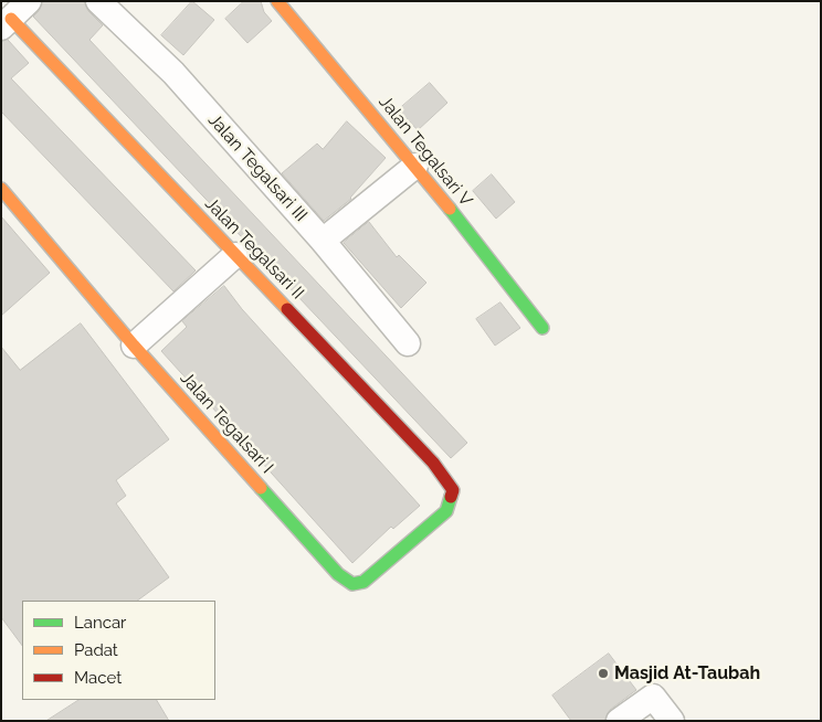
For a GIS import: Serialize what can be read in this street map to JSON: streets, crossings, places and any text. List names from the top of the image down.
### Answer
{
  "streets": {
    "street": [
      "Jalan Tegalsari V",
      "Jalan Tegalsari III",
      "Jalan Tegalsari II",
      "Jalan Tegalsari I"
    ]
  },
  "crossings": [
    ["Jalan Tegalsari II", "Jalan Tegalsari I"]
  ],
  "places": ["Masjid At-Taubah"],
  "legend": ["Lancar", "Padat", "Macet"]
}
